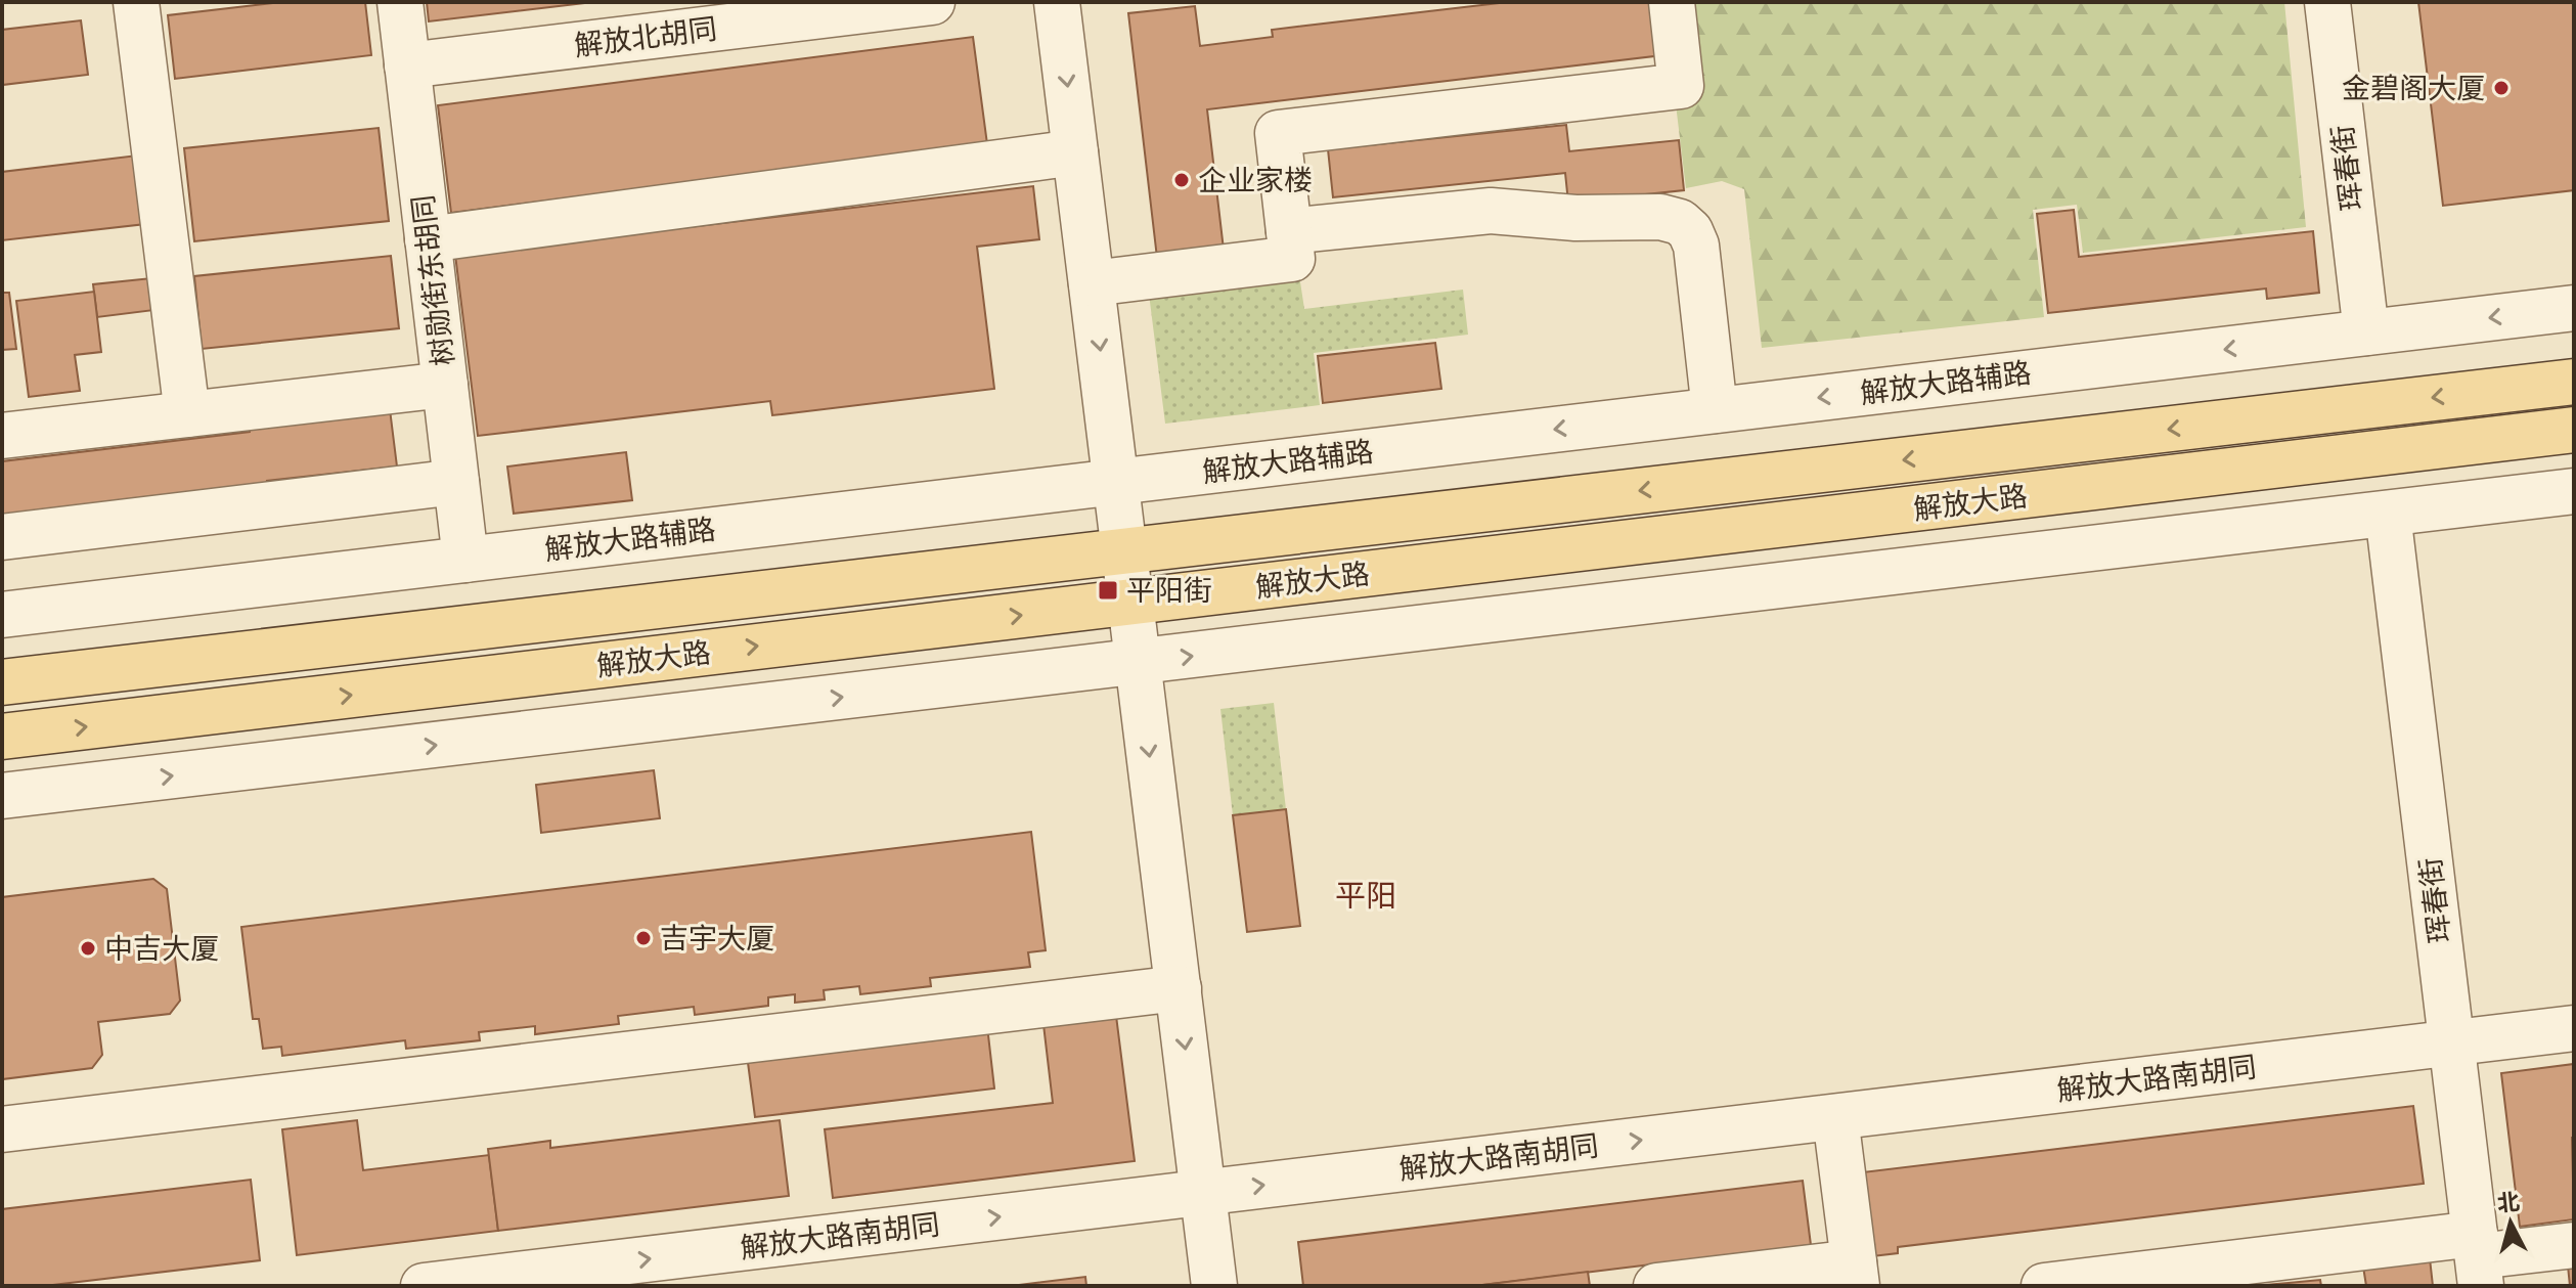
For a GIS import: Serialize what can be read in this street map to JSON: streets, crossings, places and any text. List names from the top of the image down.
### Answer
{
  "streets": {
    "main road": ["解放大路"],
    "street": [
      "解放北胡同",
      "珲春街",
      "树勋街东胡同",
      "解放大路辅路",
      "解放大路南胡同"
    ]
  },
  "crossings": [
    ["解放北胡同", "树勋街东胡同"],
    ["珲春街", "解放大路辅路"],
    ["珲春街", "解放大路南胡同"],
    ["树勋街东胡同", "解放大路辅路"]
  ],
  "districts": ["平阳"],
  "places": {
    "other": [
      "金碧阁大厦",
      "企业家楼",
      "吉宇大厦",
      "中吉大厦"
    ],
    "transit": ["平阳街"]
  },
  "north": "top"
}
